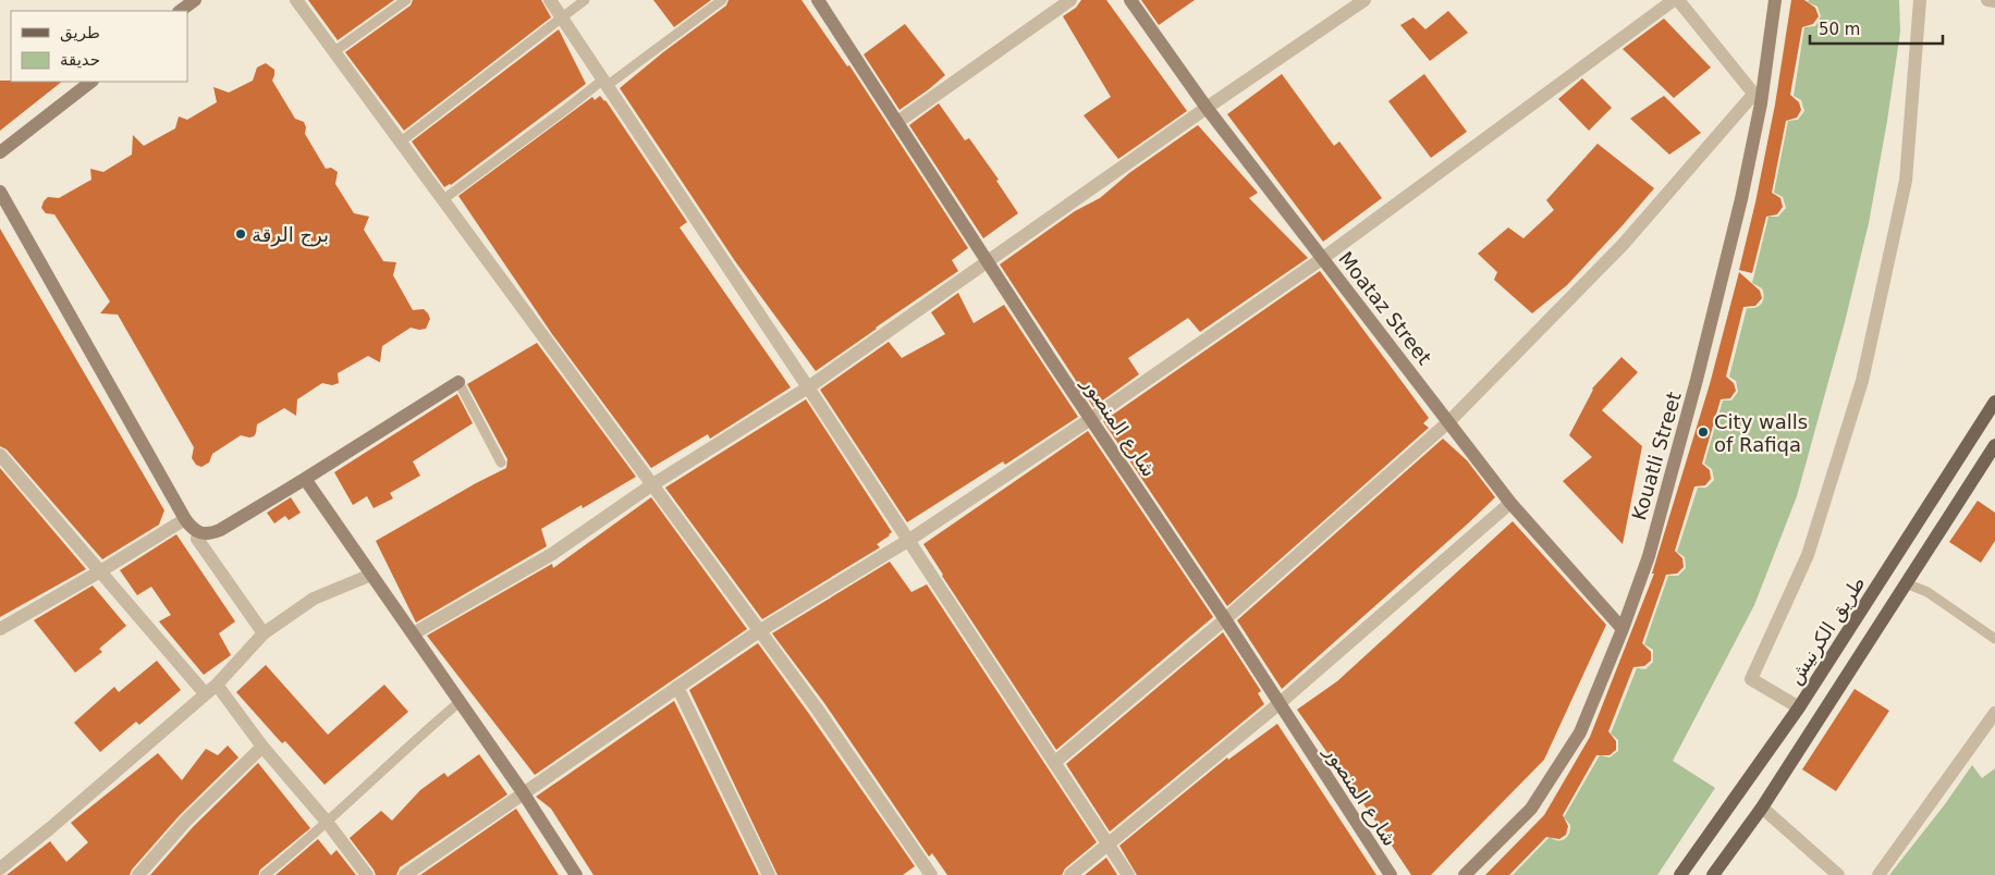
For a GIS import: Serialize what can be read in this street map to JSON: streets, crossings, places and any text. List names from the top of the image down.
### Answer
{
  "streets": {
    "main road": ["طريق الكرنيش"],
    "street": ["Moataz Street", "شارع المنصور", "Kouatli Street"]
  },
  "crossings": [
    ["Moataz Street", "Kouatli Street"]
  ],
  "places": ["برج الرقة", "City walls of Rafiqa"],
  "legend": ["طريق", "حديقة"],
  "scale_bar": "50 m"
}
